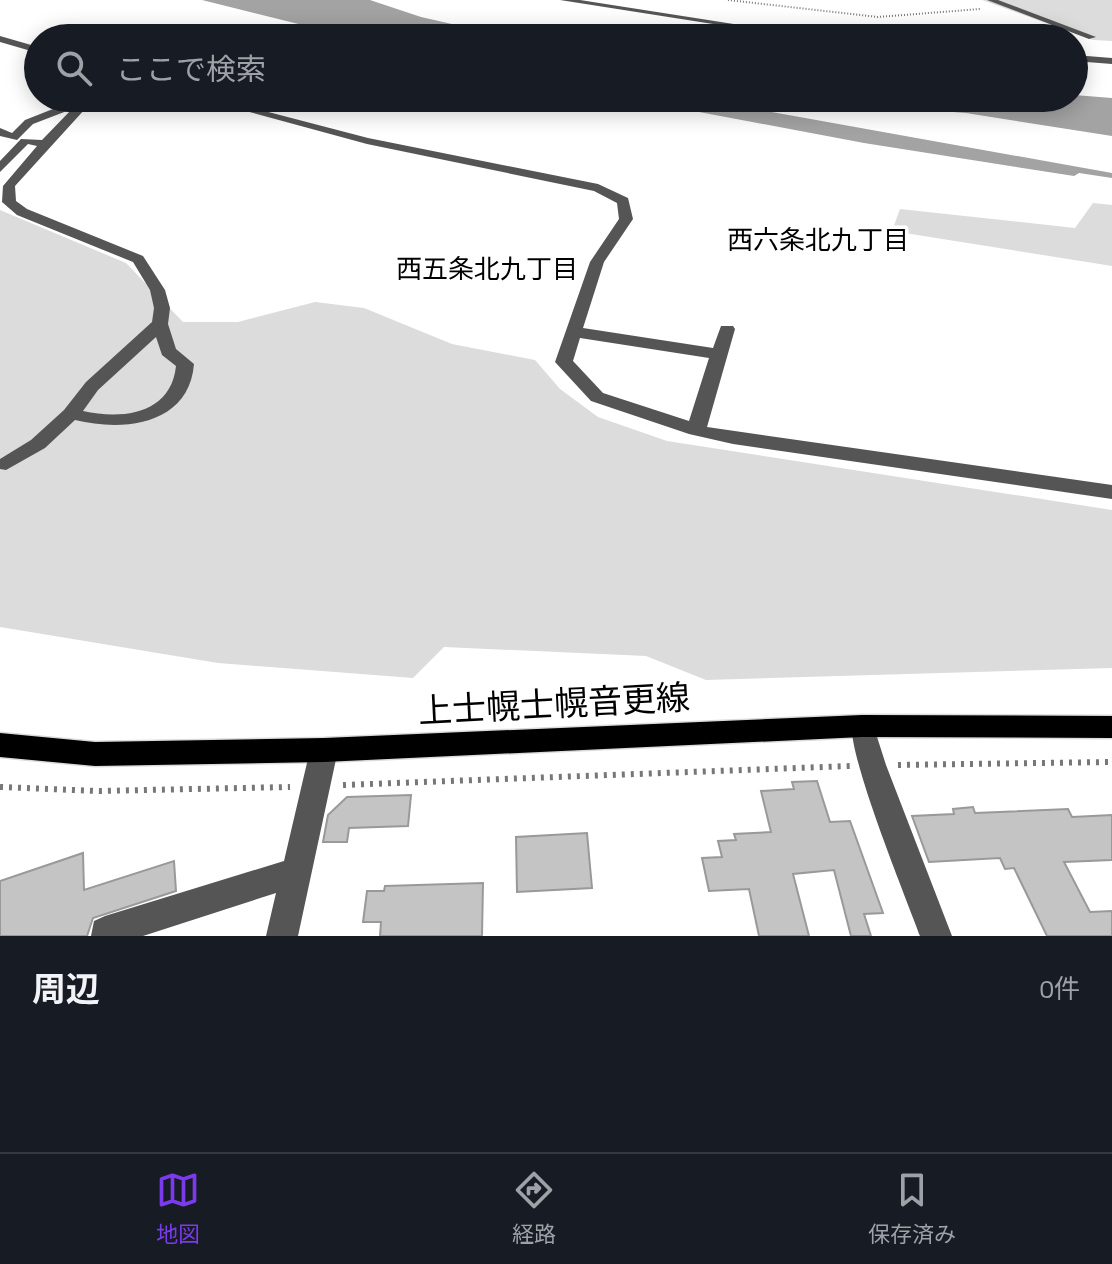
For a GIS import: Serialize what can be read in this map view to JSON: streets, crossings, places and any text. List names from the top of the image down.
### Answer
{
  "streets": {
    "main road": ["上士幌士幌音更線"]
  },
  "districts": ["西六条北九丁目", "西五条北九丁目"],
  "page": {
    "search": "ここで検索",
    "heading": ["周辺", "0件"],
    "nav": ["地図", "経路", "保存済み"]
  }
}
